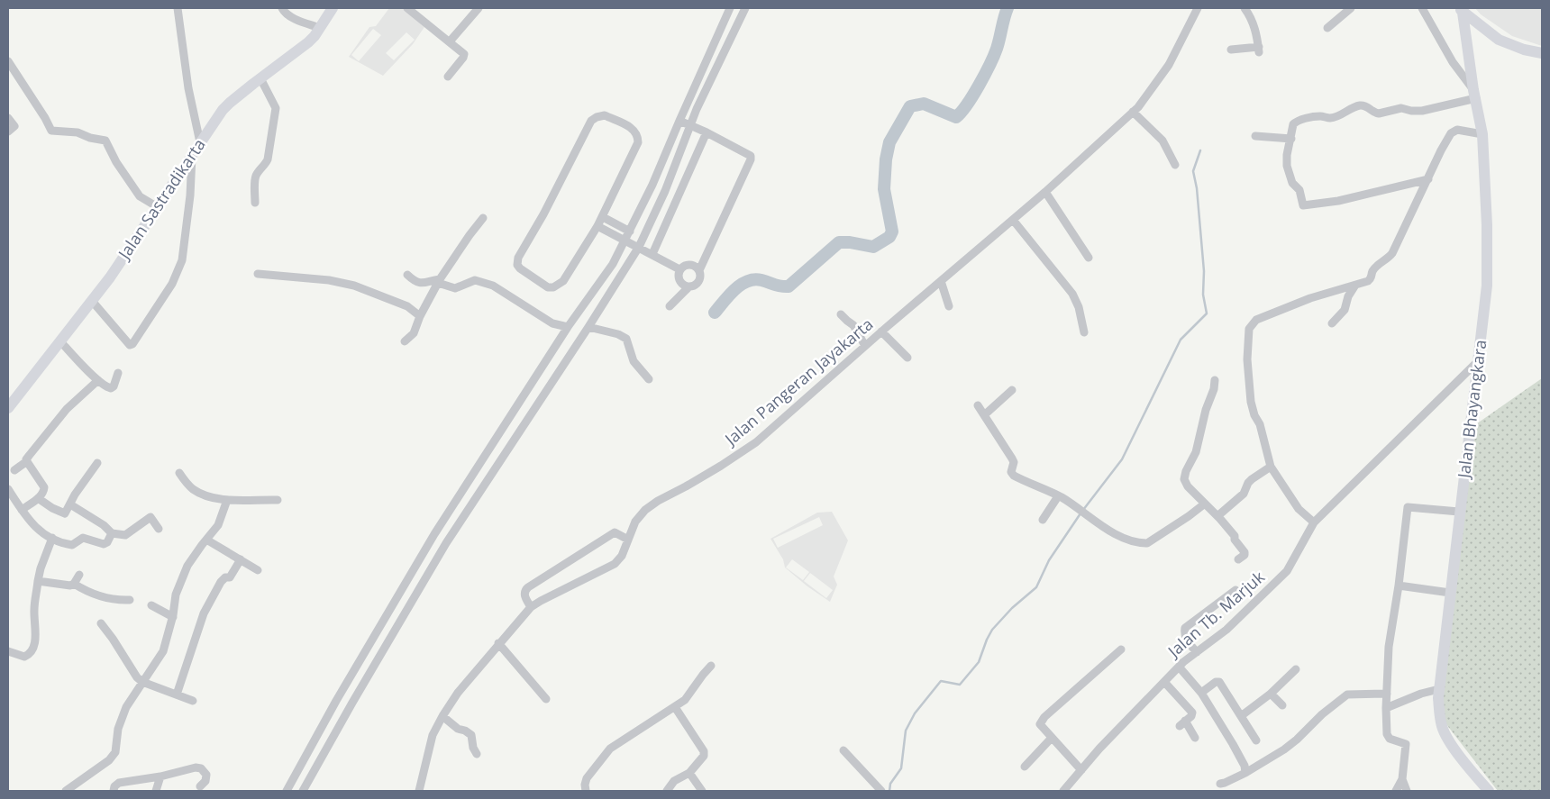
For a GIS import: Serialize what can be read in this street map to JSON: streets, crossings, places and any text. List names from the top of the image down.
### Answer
{
  "streets": {
    "street": [
      "Jalan Sastradikarta",
      "Jalan Pangeran Jayakarta",
      "Jalan Bhayangkara",
      "Jalan Tb. Marjuk"
    ]
  },
  "crossings": [
    ["Jalan Bhayangkara", "Jalan Tb. Marjuk"]
  ]
}
